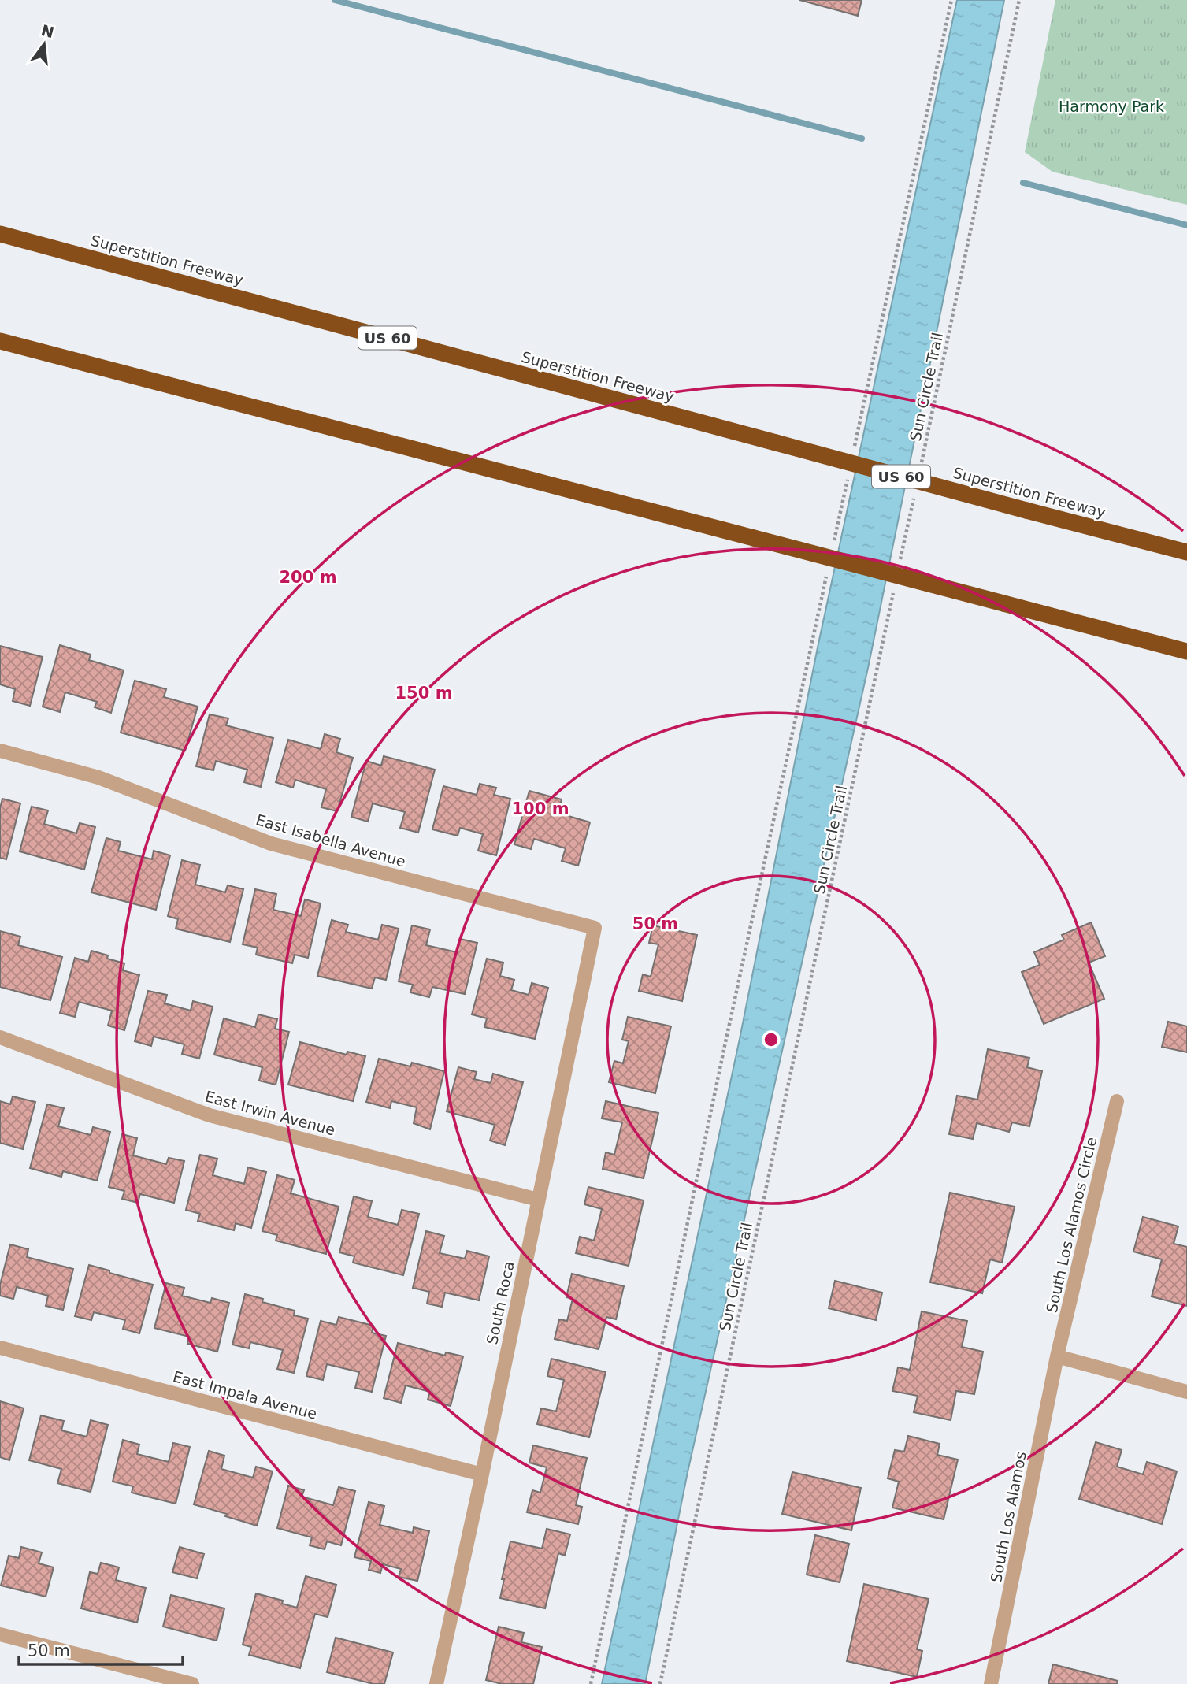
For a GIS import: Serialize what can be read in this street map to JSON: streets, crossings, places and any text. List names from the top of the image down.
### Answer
{
  "streets": {
    "highway": ["Superstition Freeway", "US 60"],
    "street": [
      "East Isabella Avenue",
      "East Irwin Avenue",
      "South Los Alamos Circle",
      "South Roca",
      "East Impala Avenue",
      "South Los Alamos"
    ],
    "path": ["Sun Circle Trail"]
  },
  "crossings": [
    ["East Isabella Avenue", "South Roca"],
    ["East Irwin Avenue", "South Roca"],
    ["South Los Alamos Circle", "South Los Alamos"],
    ["South Roca", "East Impala Avenue"]
  ],
  "parks": ["Harmony Park"],
  "scale_bar": "50 m",
  "north": "top",
  "rings": [
    "200 m",
    "150 m",
    "100 m",
    "50 m"
  ]
}
